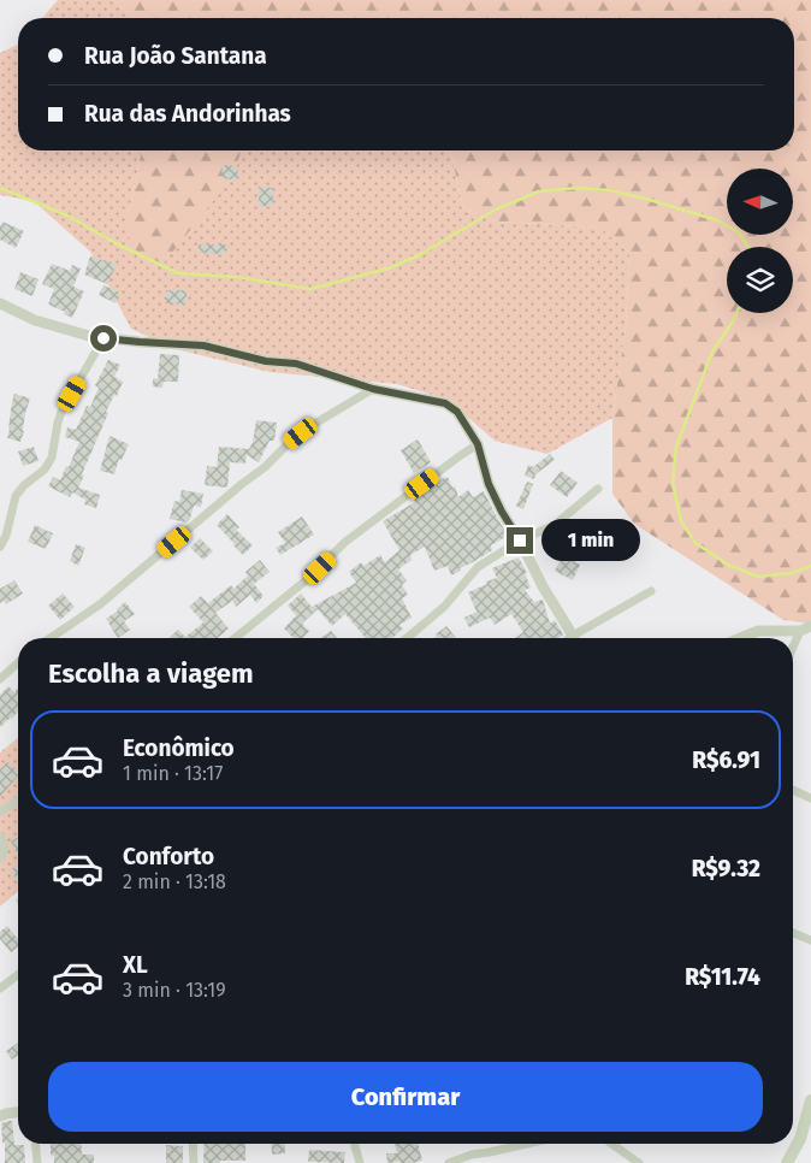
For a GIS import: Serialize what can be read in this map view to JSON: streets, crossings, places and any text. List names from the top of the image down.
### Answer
{
  "north": "left",
  "page": {
    "banner": ["Rua João Santana", "Rua das Andorinhas"],
    "bubble": "1 min",
    "heading": "Escolha a viagem",
    "list": [
      {
        "name": "Econômico",
        "note": "1 min · 13:17",
        "value": "R$6.91"
      },
      {
        "name": "Conforto",
        "note": "2 min · 13:18",
        "value": "R$9.32"
      },
      {
        "name": "XL",
        "note": "3 min · 13:19",
        "value": "R$11.74"
      }
    ],
    "buttons": "Confirmar"
  }
}
